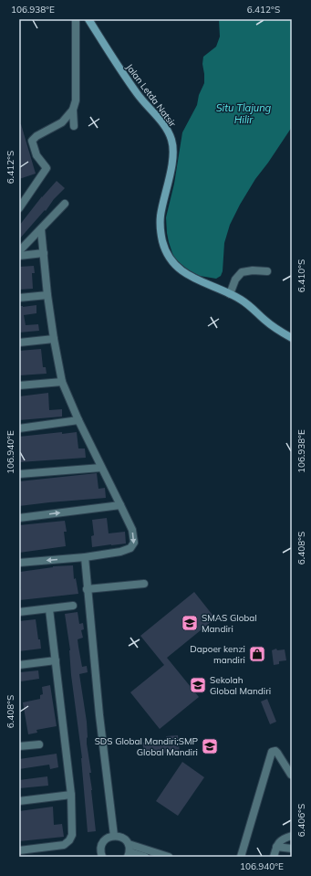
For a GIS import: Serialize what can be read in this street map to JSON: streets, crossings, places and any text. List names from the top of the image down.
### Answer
{
  "streets": {
    "street": ["Jalan Letda Natsir"]
  },
  "water": ["Situ Tlajung Hilir"],
  "places": {
    "school or university": ["SMAS Global Mandiri", "Sekolah Global Mandiri", "SDS Global Mandiri;SMP Global Mandiri"],
    "shop": ["Dapoer kenzi mandiri"]
  },
  "coordinates": [
    "106.938°E",
    "6.412°S",
    "6.410°S",
    "106.940°E",
    "6.408°S",
    "6.406°S"
  ]
}
